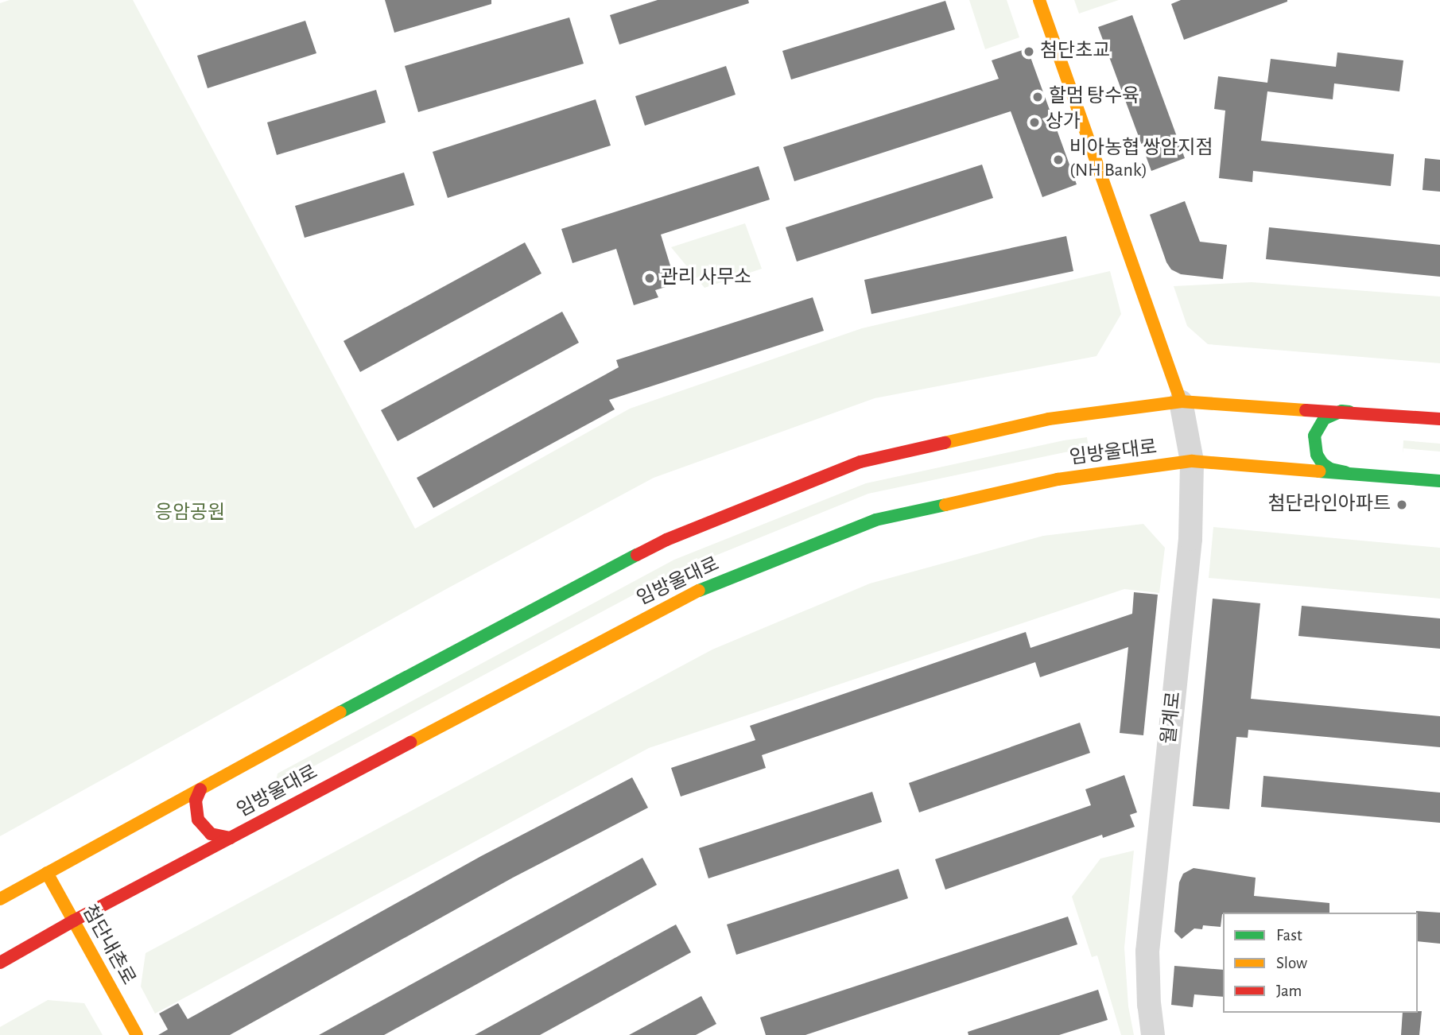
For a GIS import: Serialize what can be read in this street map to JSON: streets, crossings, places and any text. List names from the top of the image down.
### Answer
{
  "streets": {
    "main road": ["임방울대로", "첨단내촌로"],
    "street": ["월계로"]
  },
  "crossings": [
    ["임방울대로", "월계로"],
    ["임방울대로", "첨단내촌로"]
  ],
  "parks": ["응암공원"],
  "places": [
    "첨단초교",
    "할멈 탕수육",
    "상가",
    "비아농협 쌍암지점 (NH Bank)",
    "관리 사무소",
    "첨단라인아파트"
  ],
  "legend": ["Fast", "Slow", "Jam"]
}
